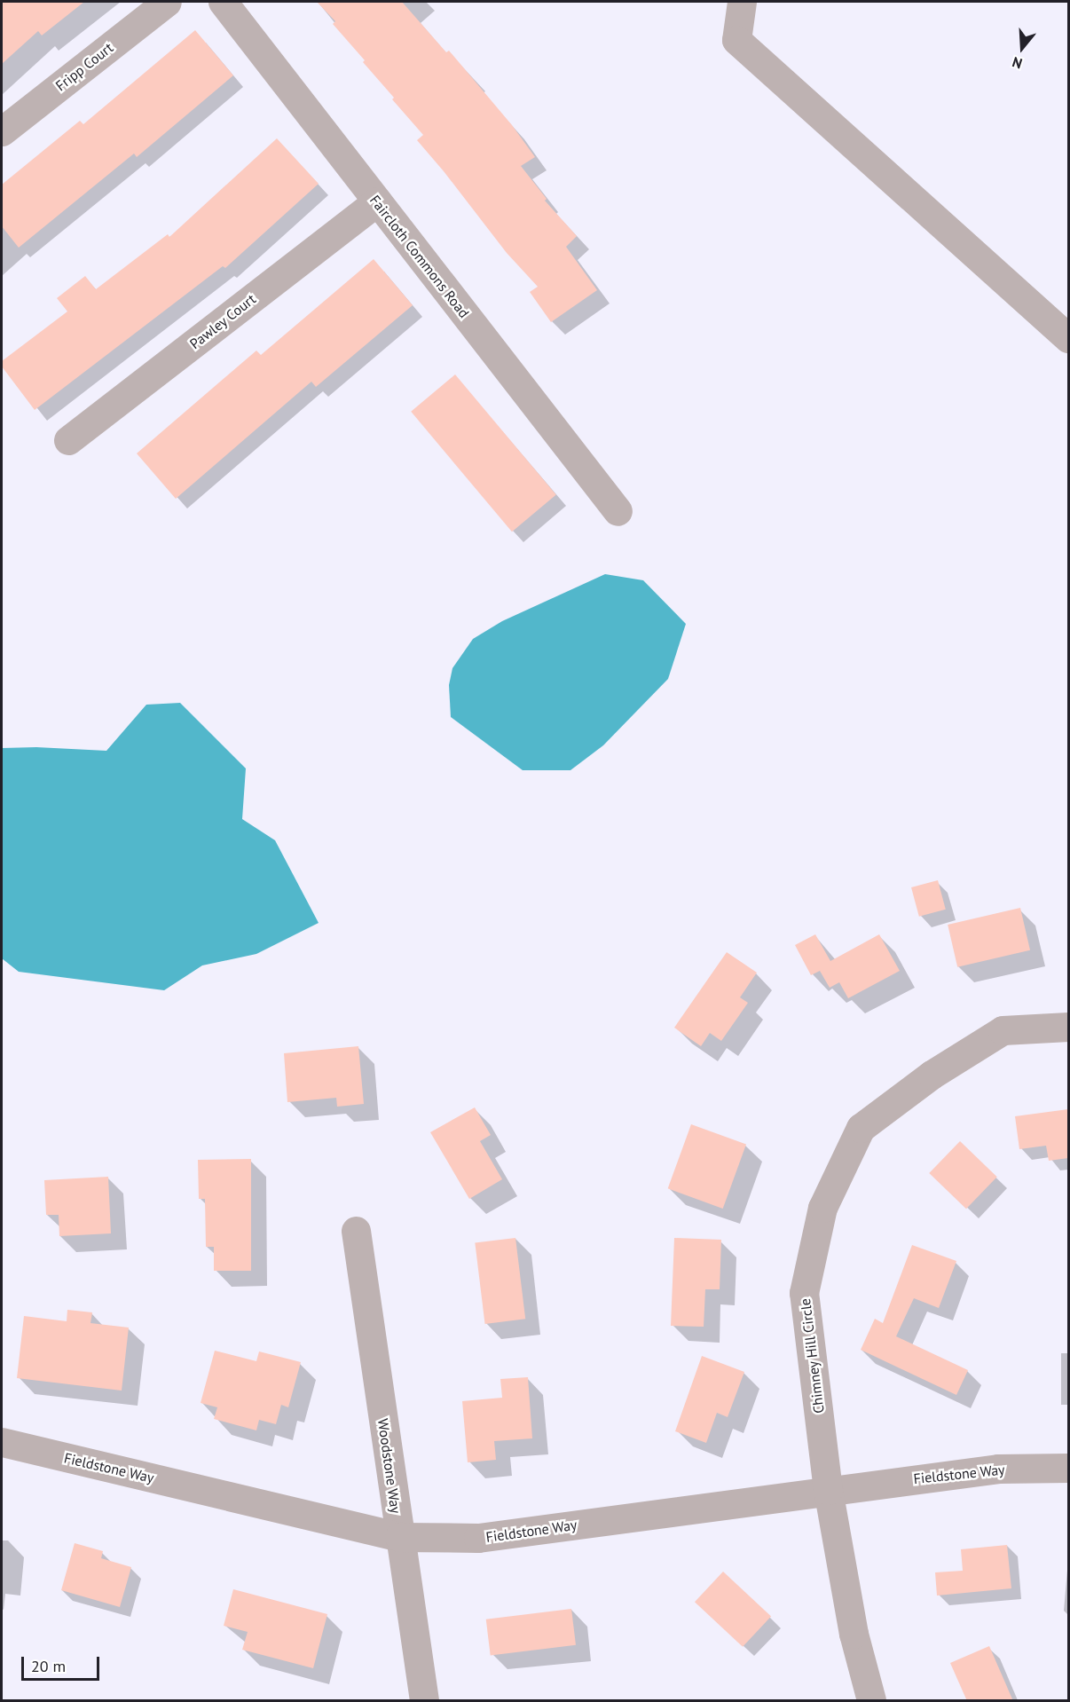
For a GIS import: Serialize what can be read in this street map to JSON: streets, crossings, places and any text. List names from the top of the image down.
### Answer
{
  "streets": {
    "street": [
      "Fripp Court",
      "Faircloth Commons Road",
      "Pawley Court",
      "Chimney Hill Circle",
      "Woodstone Way",
      "Fieldstone Way"
    ]
  },
  "crossings": [
    ["Faircloth Commons Road", "Pawley Court"],
    ["Chimney Hill Circle", "Fieldstone Way"],
    ["Woodstone Way", "Fieldstone Way"]
  ],
  "scale_bar": "20 m",
  "north": "bottom"
}
